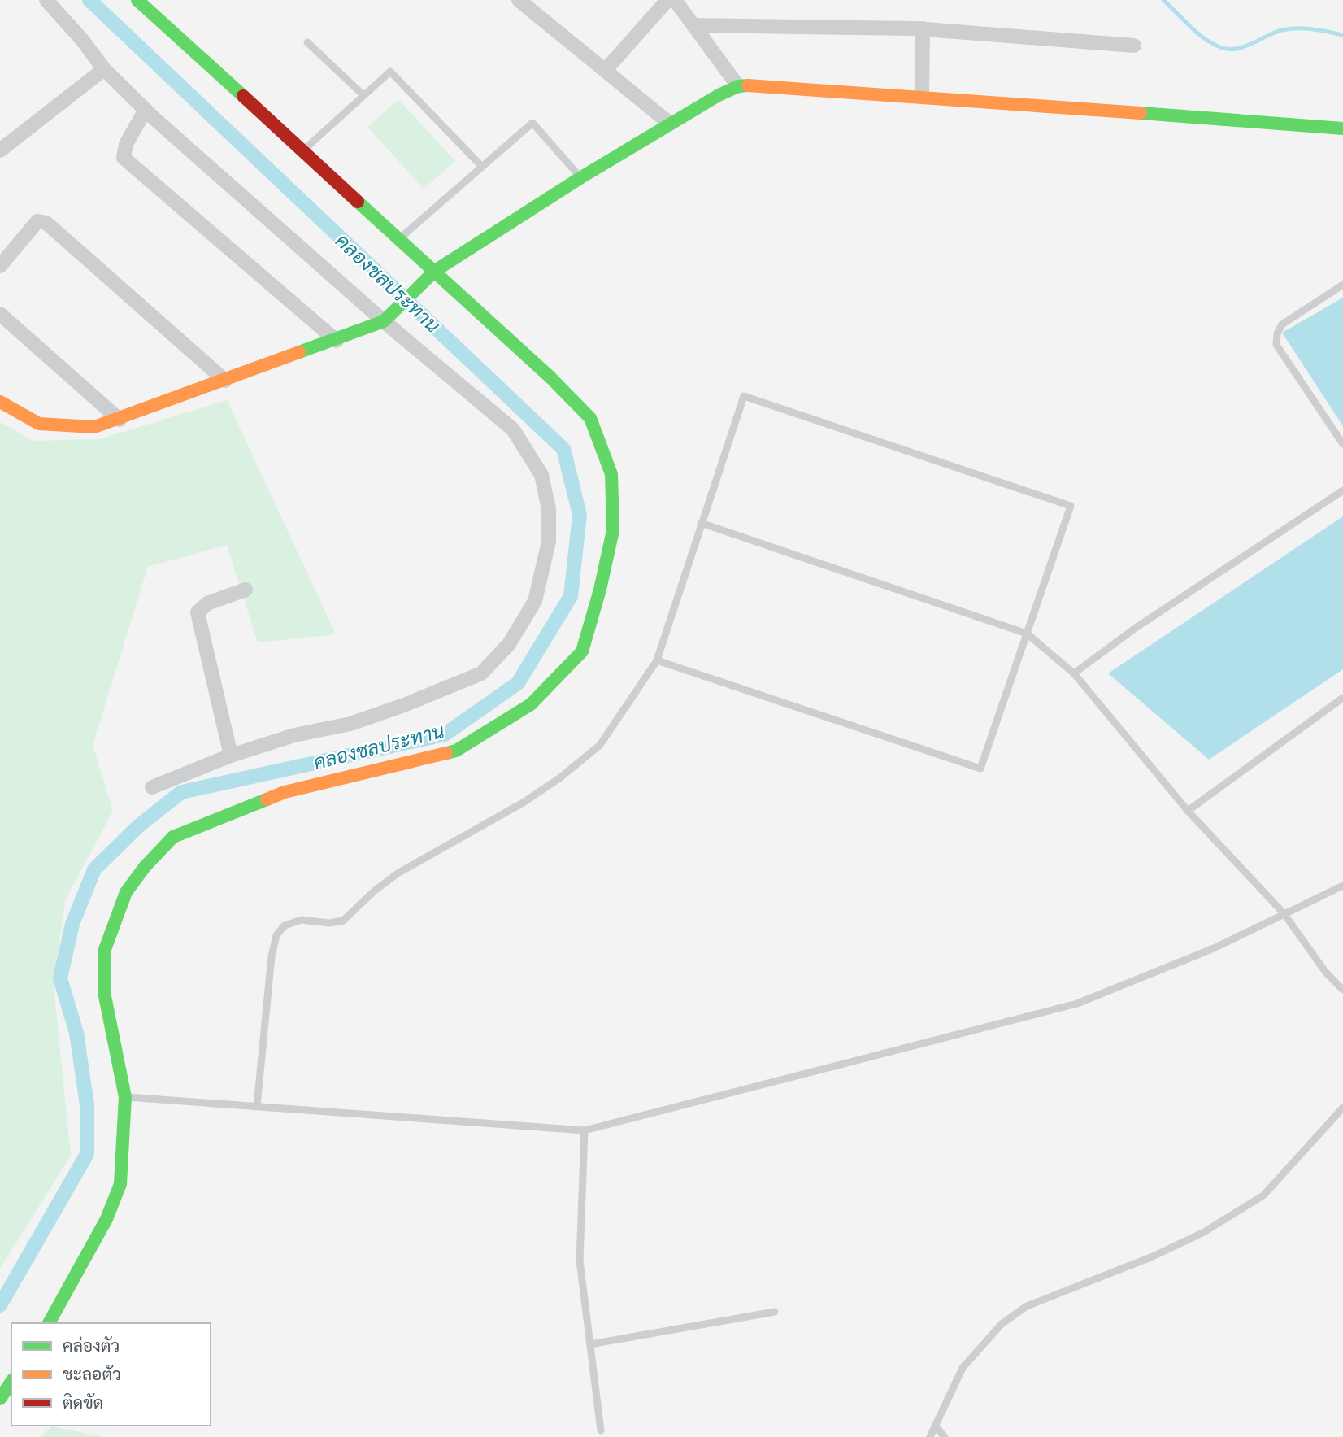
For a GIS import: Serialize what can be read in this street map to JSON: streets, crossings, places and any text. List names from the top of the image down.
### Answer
{
  "water": ["คลองชลประทาน"],
  "legend": ["คล่องตัว", "ชะลอตัว", "ติดขัด"]
}
